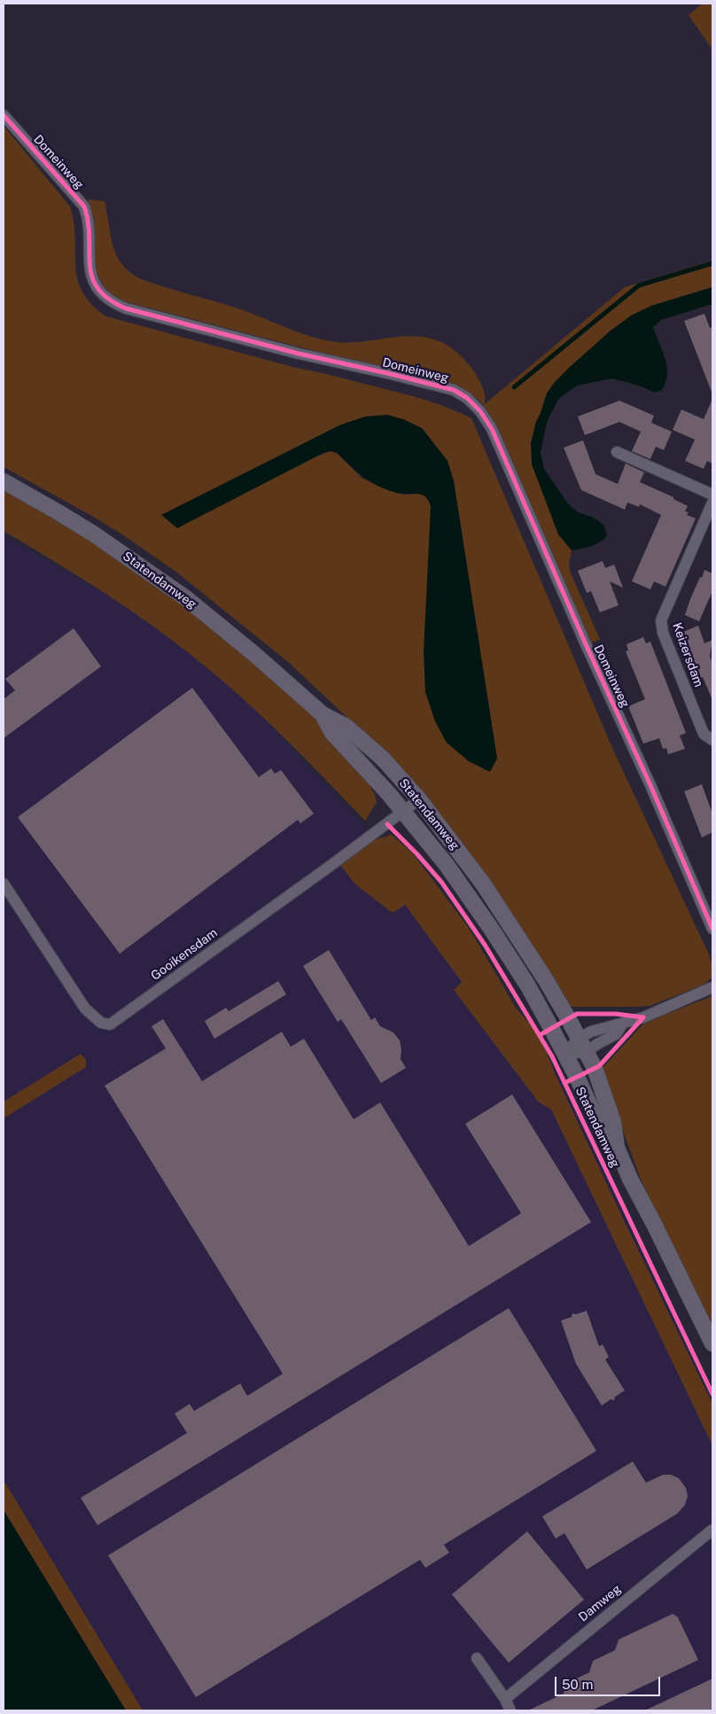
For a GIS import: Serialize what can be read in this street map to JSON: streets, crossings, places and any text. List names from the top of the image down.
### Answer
{
  "streets": {
    "main road": ["Statendamweg"],
    "street": [
      "Domeinweg",
      "Keizersdam",
      "Gooikensdam",
      "Damweg"
    ]
  },
  "crossings": [
    ["Statendamweg", "Gooikensdam"]
  ],
  "scale_bar": "50 m"
}
